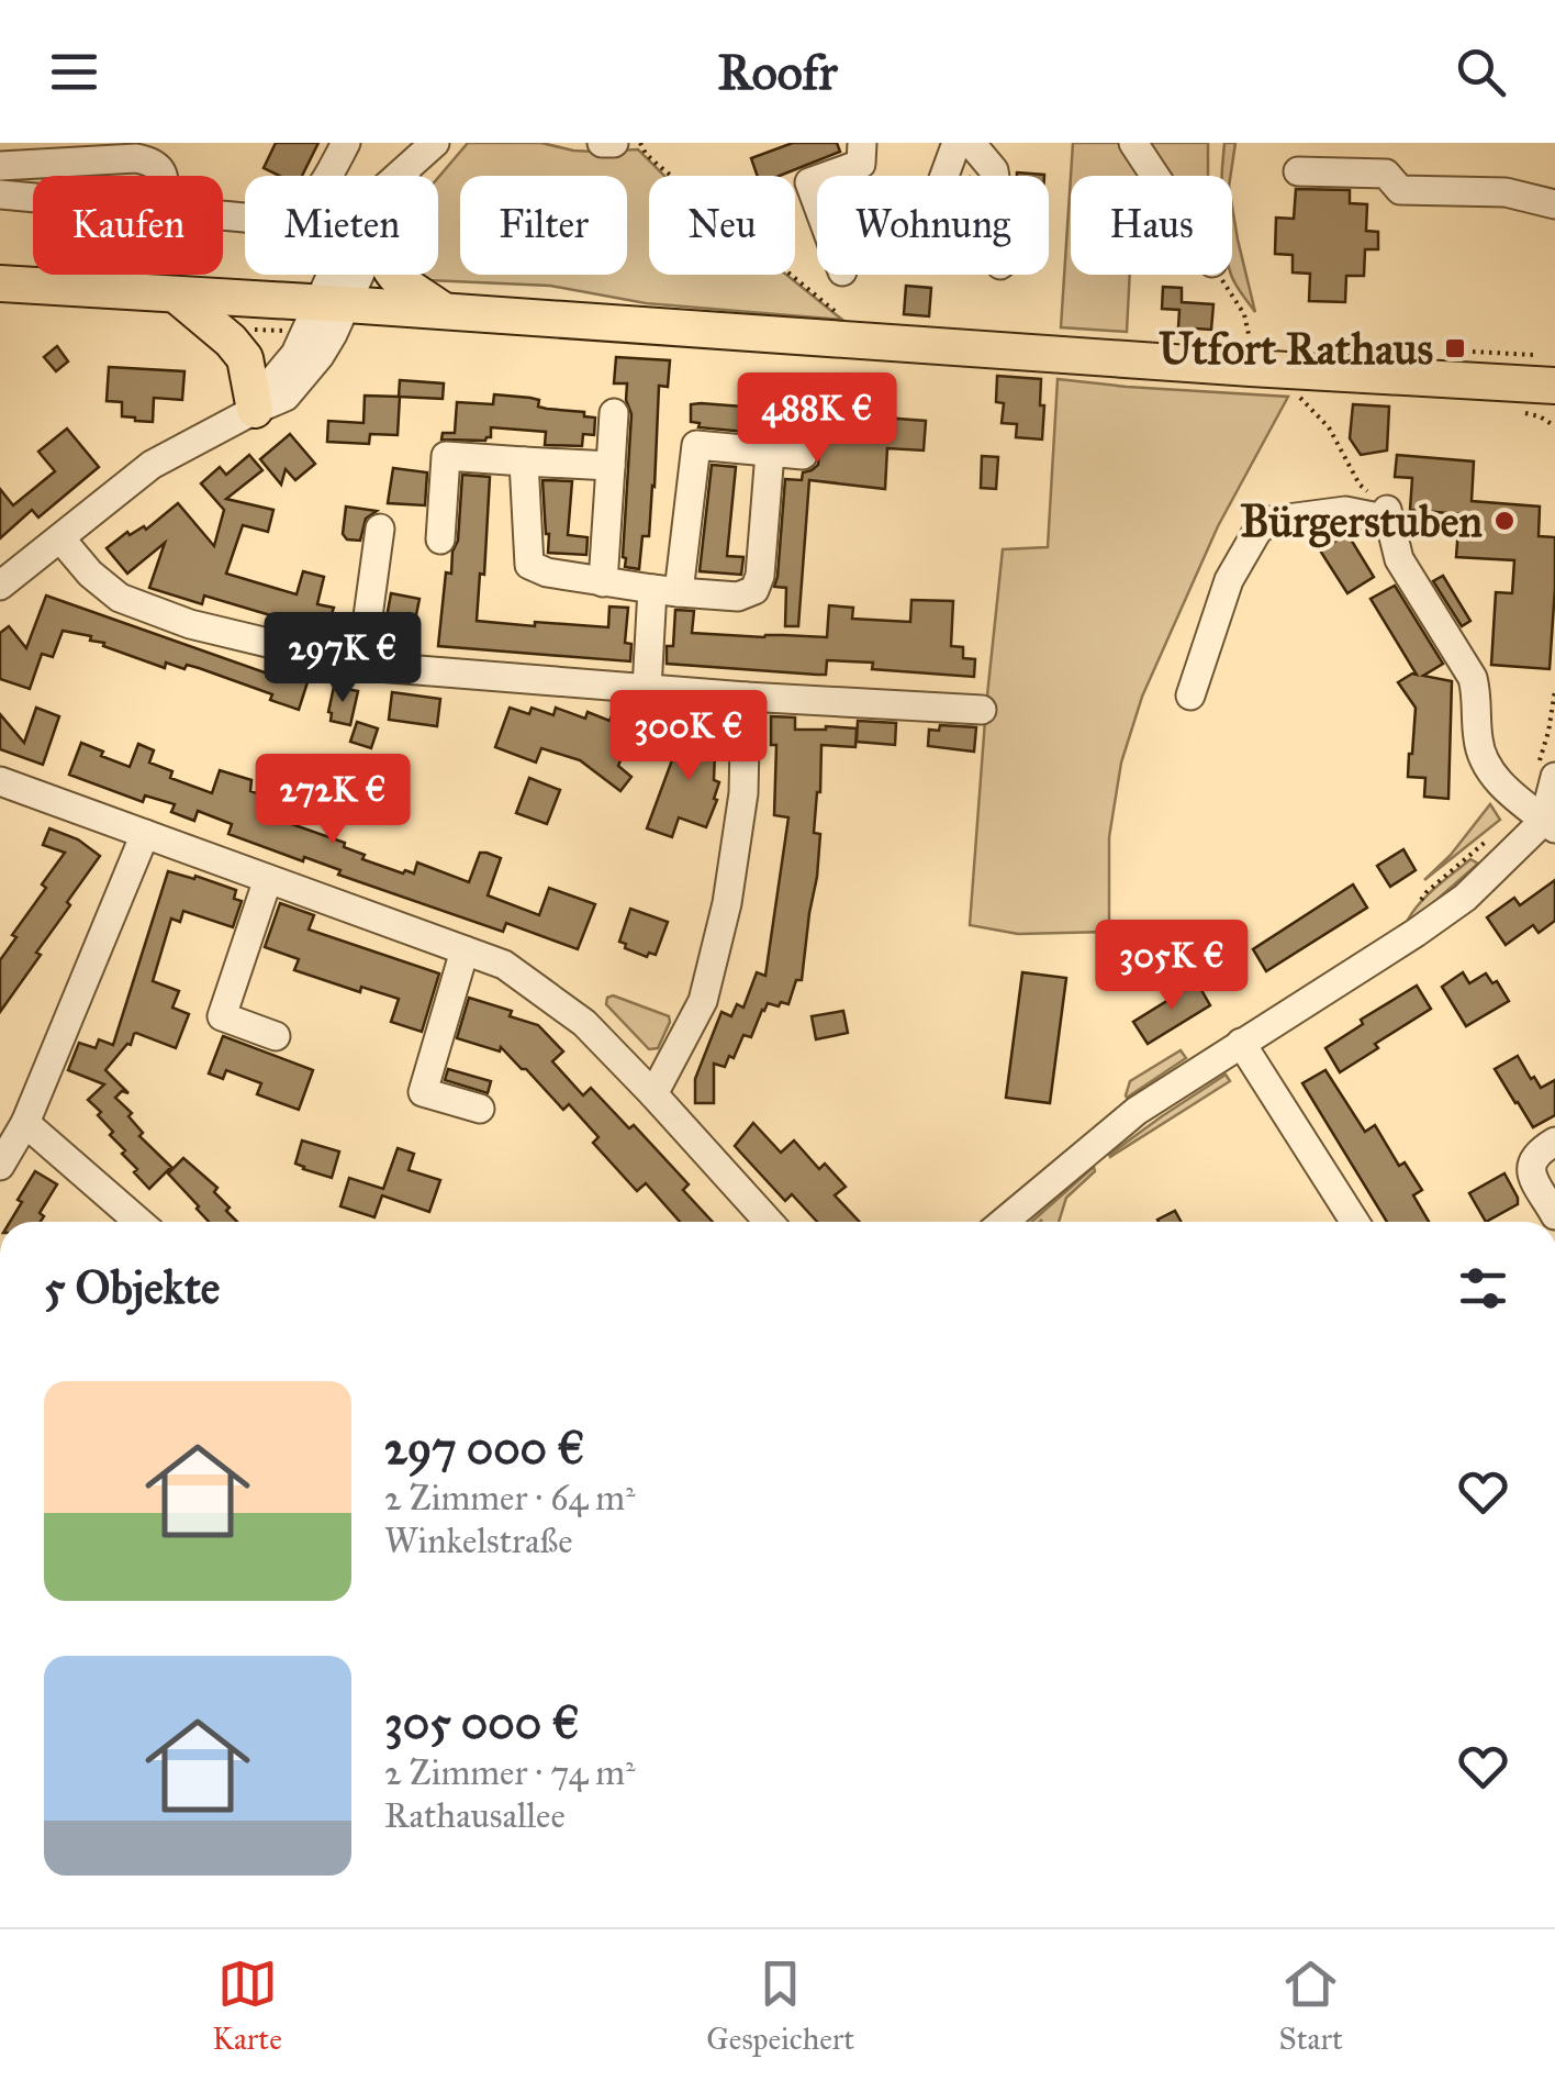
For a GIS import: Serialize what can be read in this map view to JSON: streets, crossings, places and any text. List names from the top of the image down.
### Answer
{
  "places": {
    "transit": ["Utfort Rathaus"],
    "other": ["Bürgerstuben"]
  },
  "page": {
    "header": "Roofr",
    "chip": [
      "Kaufen",
      "Mieten",
      "Filter",
      "Neu",
      "Wohnung",
      "Haus"
    ],
    "price": [
      "488K €",
      "297K €",
      "300K €",
      "272K €",
      "305K €"
    ],
    "heading": "5 Objekte",
    "list": [
      {
        "name": "297 000 €",
        "note": "2 Zimmer · 64 m² · Winkelstraße"
      },
      {
        "name": "305 000 €",
        "note": "2 Zimmer · 74 m² · Rathausallee"
      }
    ],
    "tabs": ["Karte", "Gespeichert", "Start"]
  }
}
